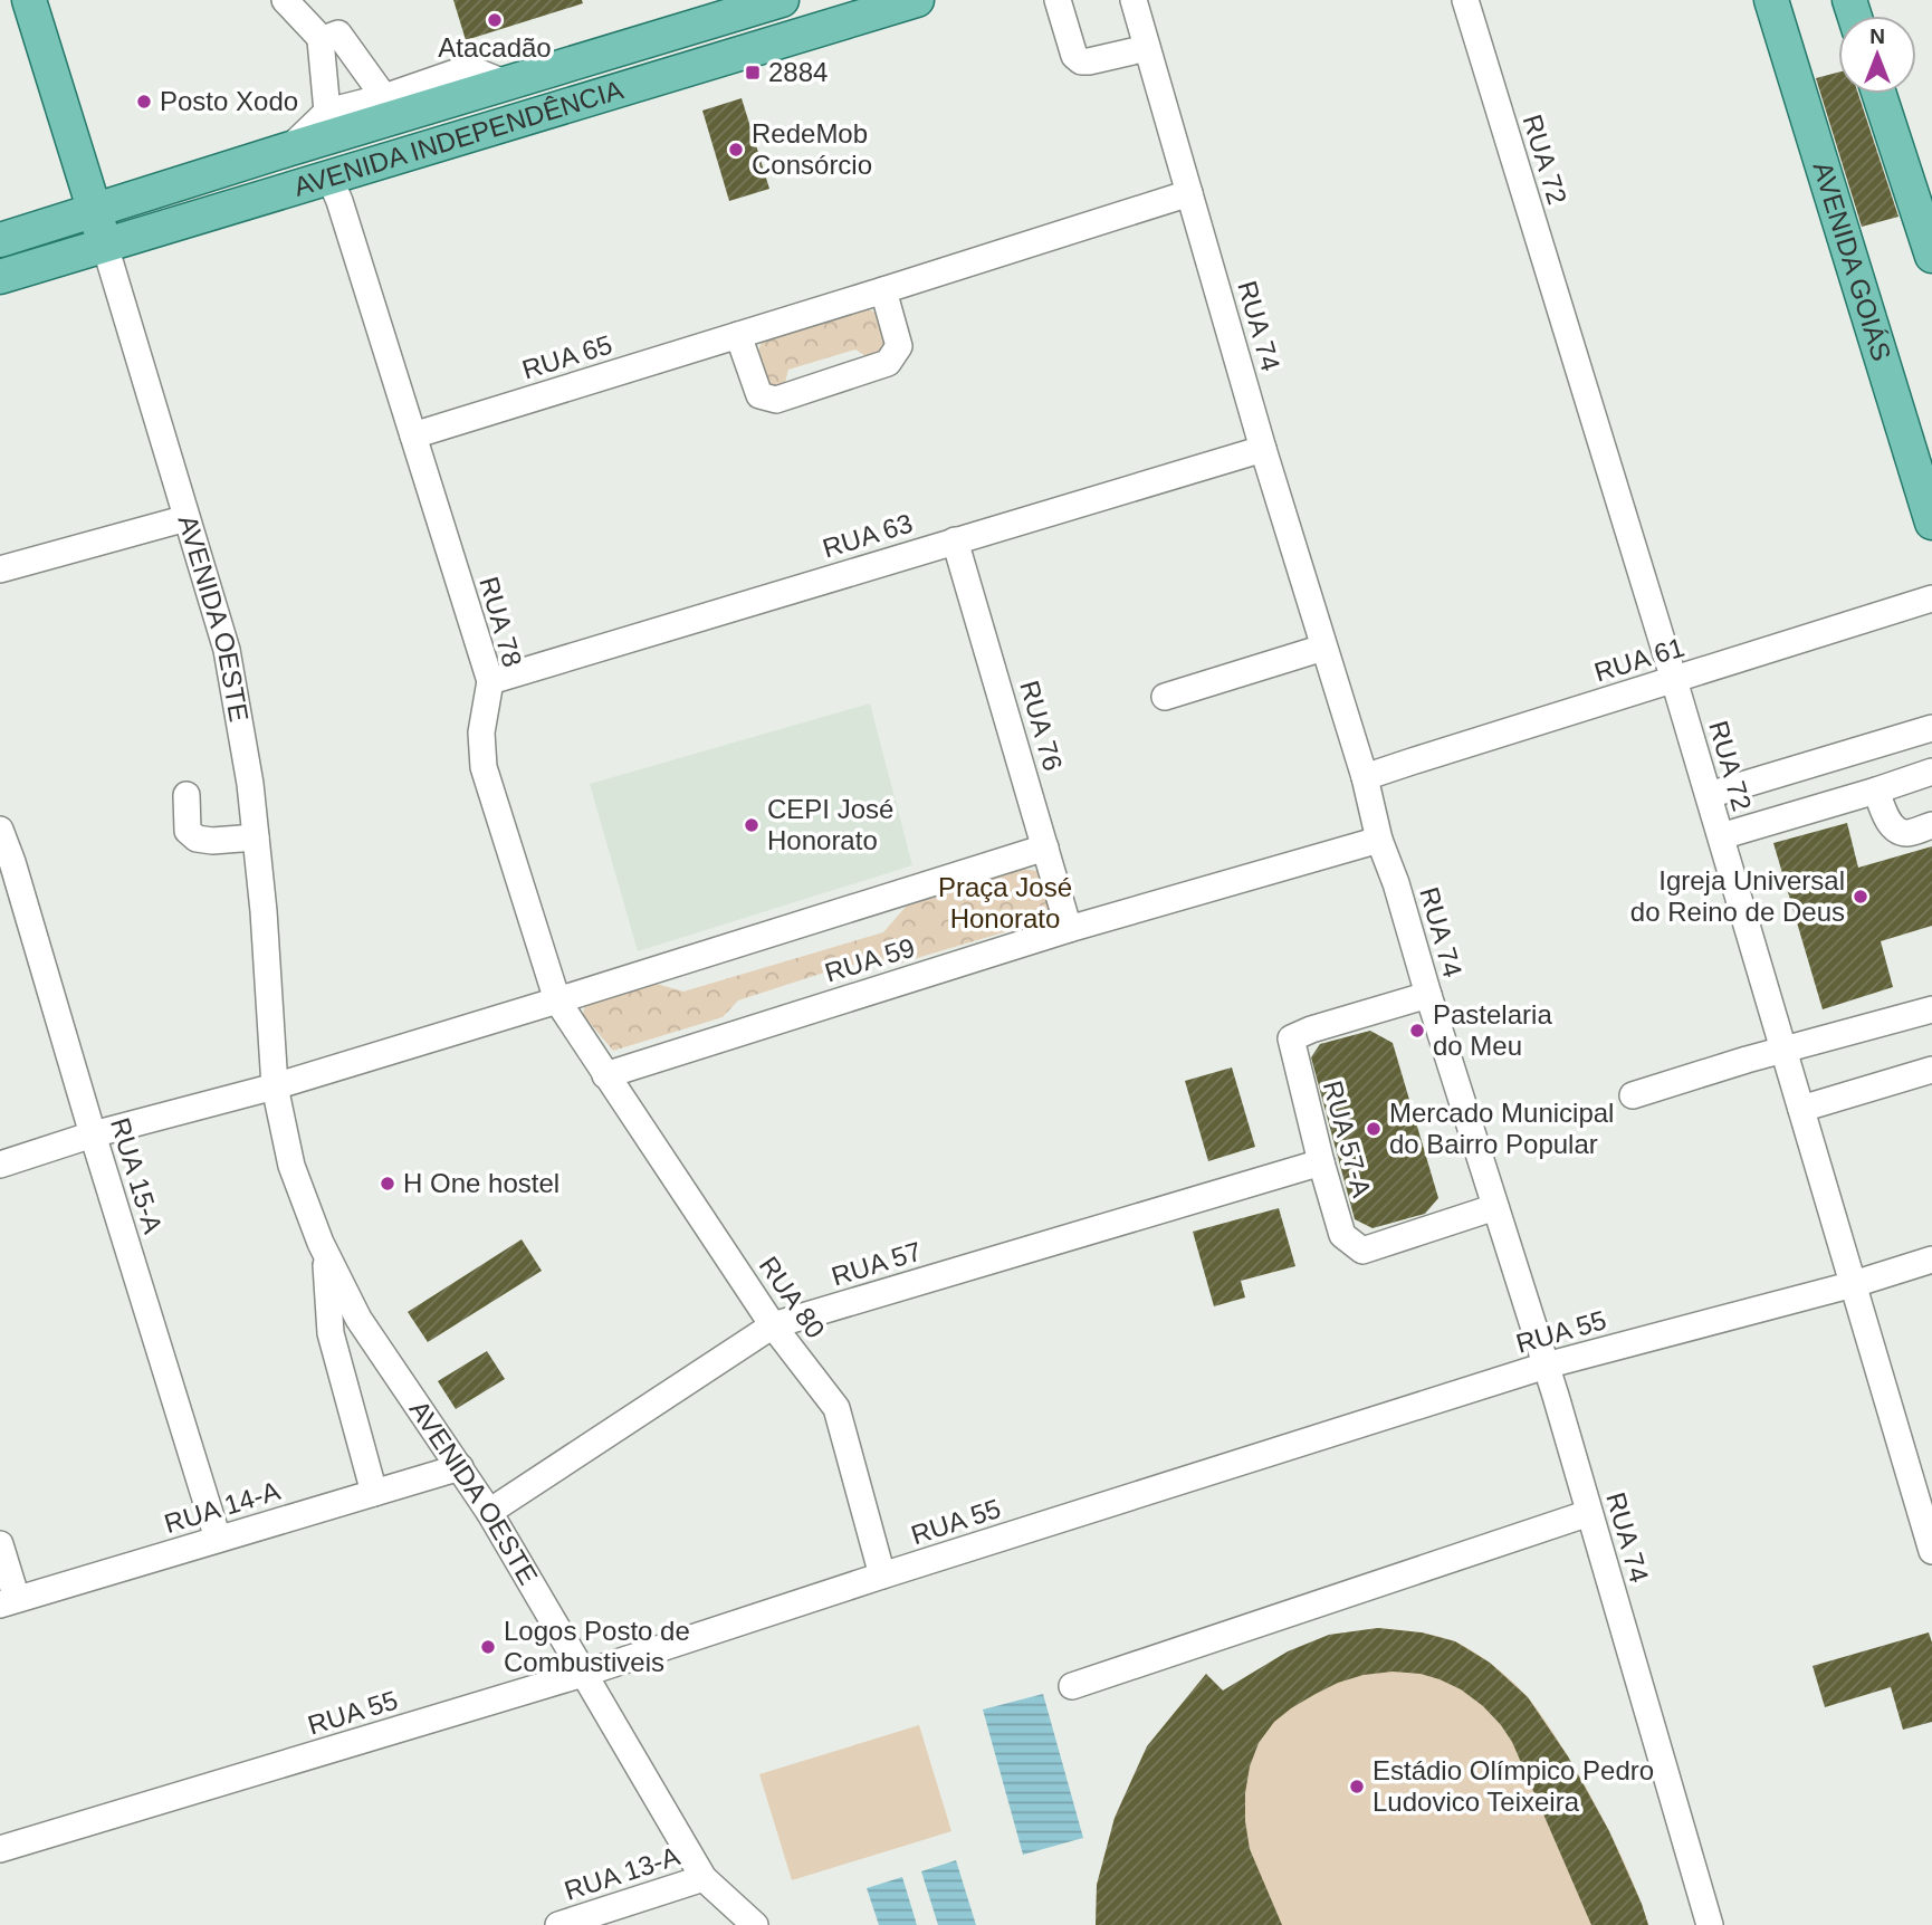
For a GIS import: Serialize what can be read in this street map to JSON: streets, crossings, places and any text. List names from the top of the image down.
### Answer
{
  "streets": {
    "main road": ["AVENIDA INDEPENDÊNCIA", "AVENIDA GOIÁS", "AVENIDA OESTE"],
    "street": [
      "RUA 72",
      "RUA 74",
      "RUA 65",
      "RUA 63",
      "RUA 78",
      "RUA 61",
      "RUA 76",
      "RUA 59",
      "RUA 57-A",
      "RUA 15-A",
      "RUA 57",
      "RUA 80",
      "RUA 55",
      "RUA 14-A",
      "RUA 13-A"
    ]
  },
  "crossings": [
    ["AVENIDA INDEPENDÊNCIA", "AVENIDA OESTE"],
    ["AVENIDA INDEPENDÊNCIA", "RUA 78"],
    ["RUA 72", "RUA 61"],
    ["RUA 72", "RUA 55"],
    ["RUA 74", "RUA 65"],
    ["RUA 74", "RUA 63"],
    ["RUA 74", "RUA 61"],
    ["RUA 74", "RUA 59"],
    ["RUA 74", "RUA 57-A"],
    ["RUA 74", "RUA 55"],
    ["RUA 65", "RUA 78"],
    ["RUA 63", "RUA 78"],
    ["RUA 63", "RUA 76"],
    ["AVENIDA OESTE", "RUA 59"],
    ["AVENIDA OESTE", "RUA 57"],
    ["AVENIDA OESTE", "RUA 55"],
    ["AVENIDA OESTE", "RUA 14-A"],
    ["AVENIDA OESTE", "RUA 13-A"],
    ["RUA 78", "RUA 59"],
    ["RUA 78", "RUA 80"],
    ["RUA 76", "RUA 59"],
    ["RUA 59", "RUA 15-A"],
    ["RUA 59", "RUA 80"],
    ["RUA 57-A", "RUA 57"],
    ["RUA 15-A", "RUA 14-A"],
    ["RUA 57", "RUA 80"],
    ["RUA 80", "RUA 55"]
  ],
  "parks": ["Praça José Honorato"],
  "places": {
    "other": [
      "Atacadão",
      "Posto Xodo",
      "RedeMob Consórcio",
      "CEPI José Honorato",
      "Igreja Universal do Reino de Deus",
      "Pastelaria do Meu",
      "Mercado Municipal do Bairro Popular",
      "H One hostel",
      "Logos Posto de Combustiveis",
      "Estádio Olímpico Pedro Ludovico Teixeira"
    ],
    "transit": ["2884"]
  },
  "north": "top"
}
